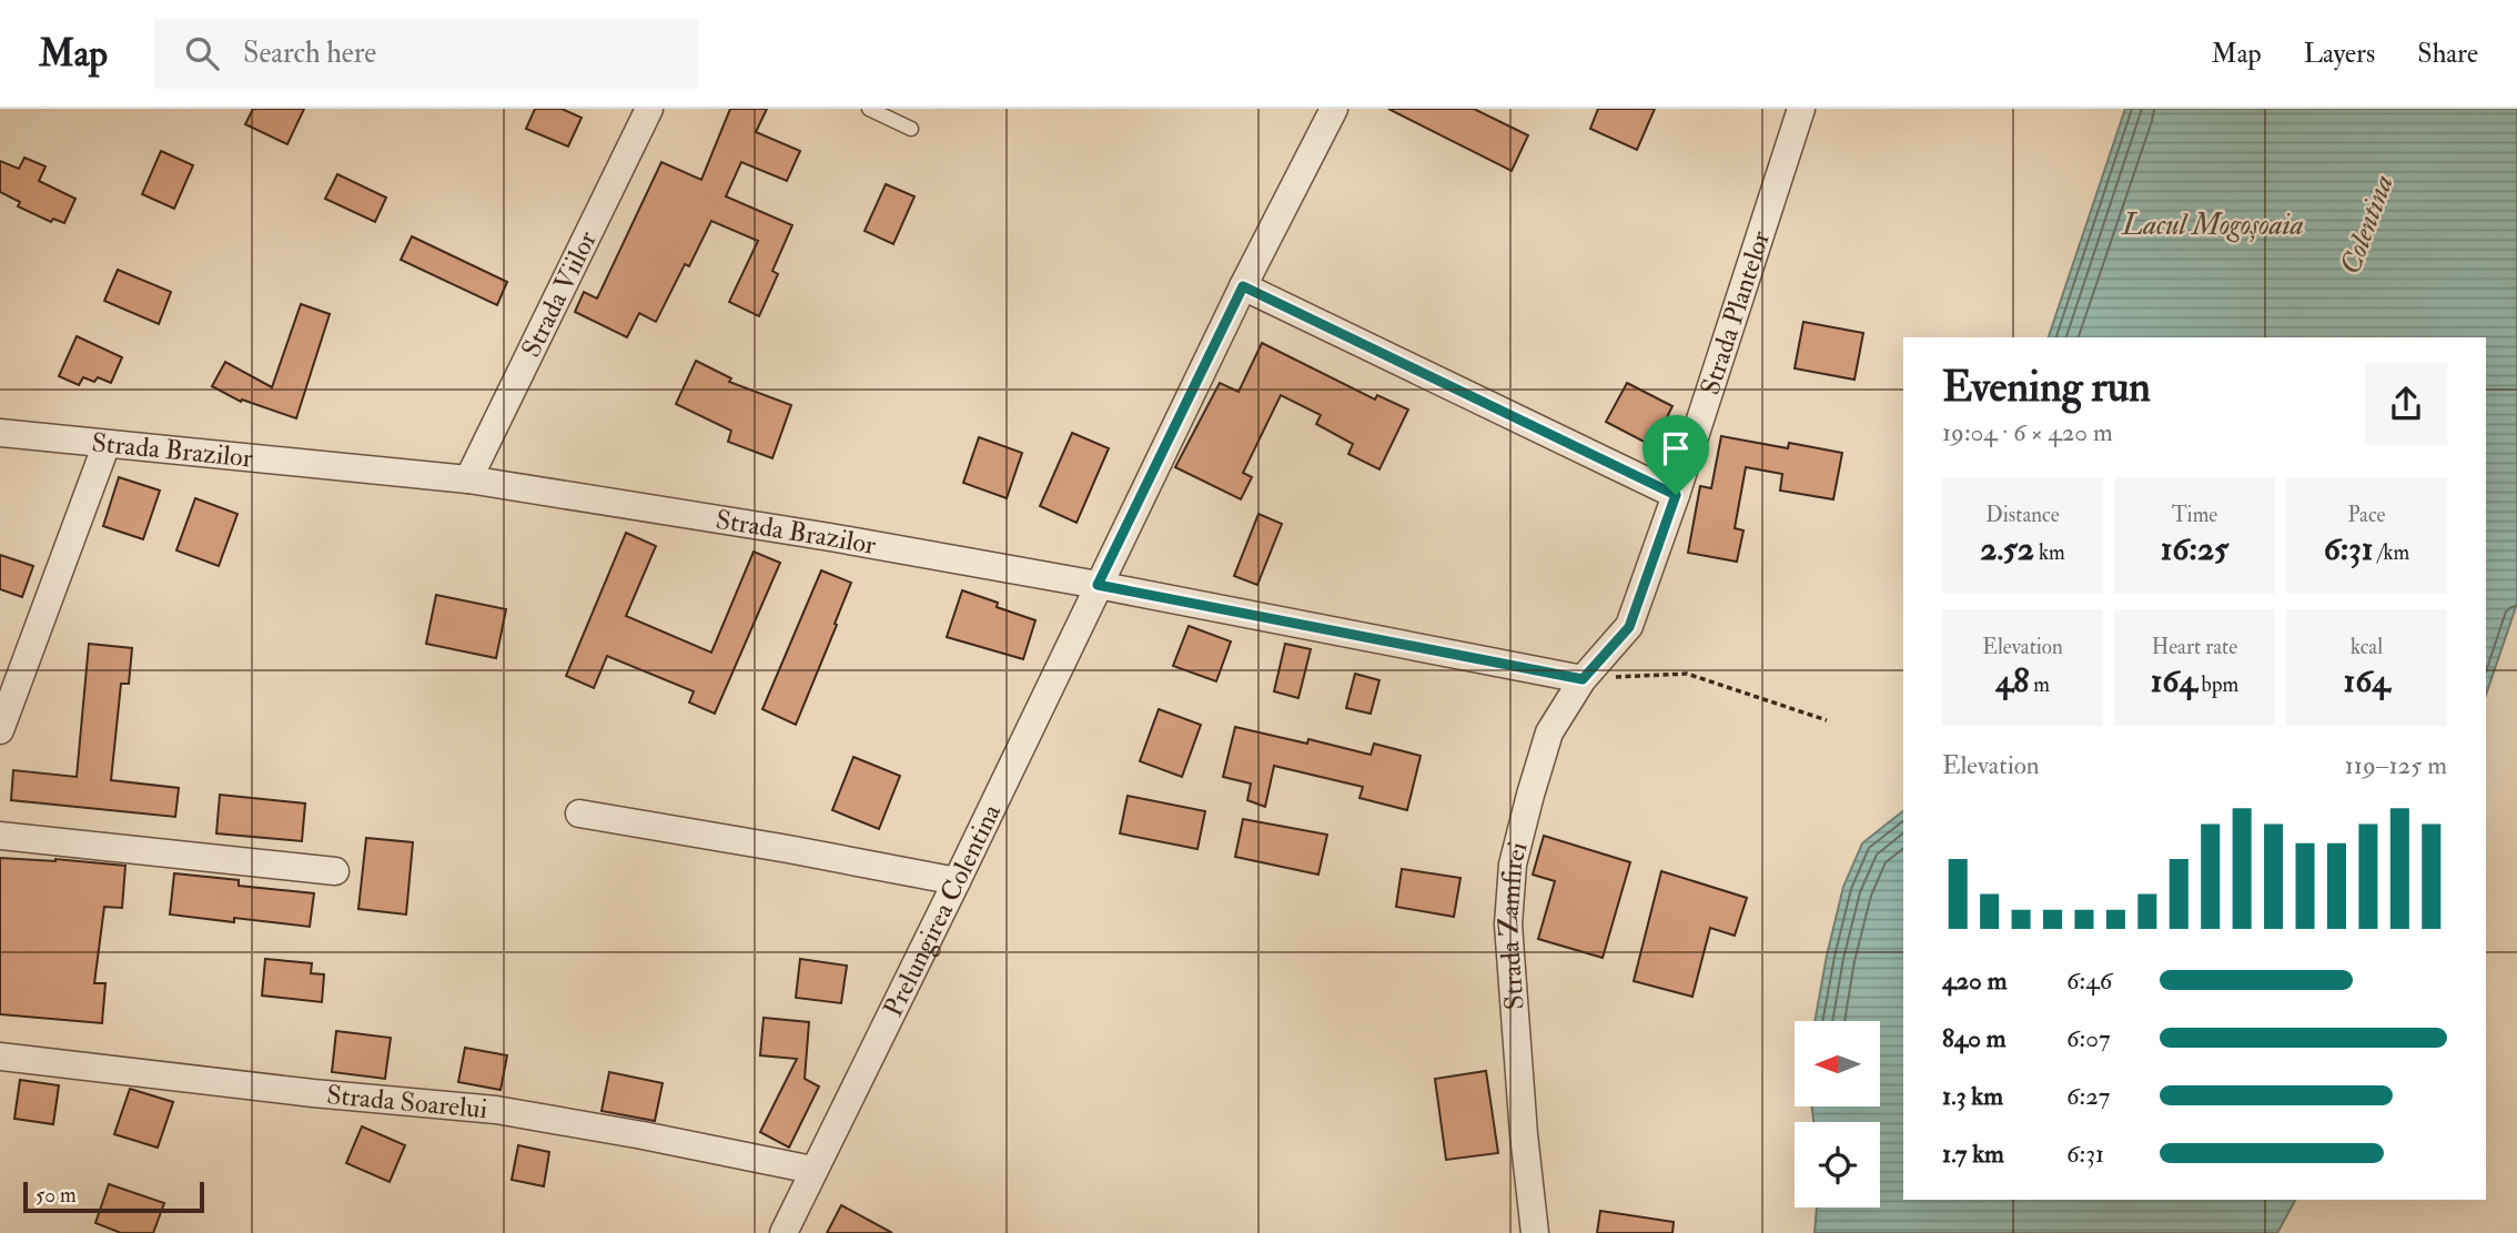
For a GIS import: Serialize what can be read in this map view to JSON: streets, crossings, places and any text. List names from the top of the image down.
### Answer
{
  "streets": {
    "street": [
      "Strada Viilor",
      "Strada Plantelor",
      "Strada Brazilor",
      "Prelungirea Colentina",
      "Strada Zamfirei",
      "Strada Soarelui"
    ]
  },
  "crossings": [
    ["Strada Viilor", "Strada Brazilor"],
    ["Strada Plantelor", "Strada Brazilor"],
    ["Strada Plantelor", "Strada Zamfirei"],
    ["Strada Brazilor", "Prelungirea Colentina"],
    ["Strada Brazilor", "Strada Zamfirei"],
    ["Prelungirea Colentina", "Strada Soarelui"]
  ],
  "water": ["Lacul Mogoșoaia", "Colentina"],
  "scale_bar": "50 m",
  "north": "left",
  "page": {
    "header": "Map",
    "search": "Search here",
    "nav": ["Map", "Layers", "Share"],
    "heading": ["Evening run", "19:04 · 6 × 420 m"],
    "stats": [
      ["Distance", "2.52 km"],
      ["Time", "16:25"],
      ["Pace", "6:31 /km"],
      ["Elevation", "48 m"],
      ["Heart rate", "164 bpm"],
      ["kcal", "164"]
    ],
    "chart": ["Elevation", "119–125 m"],
    "list": [
      {
        "name": "420 m",
        "note": "6:46"
      },
      {
        "name": "840 m",
        "note": "6:07"
      },
      {
        "name": "1.3 km",
        "note": "6:27"
      },
      {
        "name": "1.7 km",
        "note": "6:31"
      }
    ],
    "scale": "50 m"
  }
}
